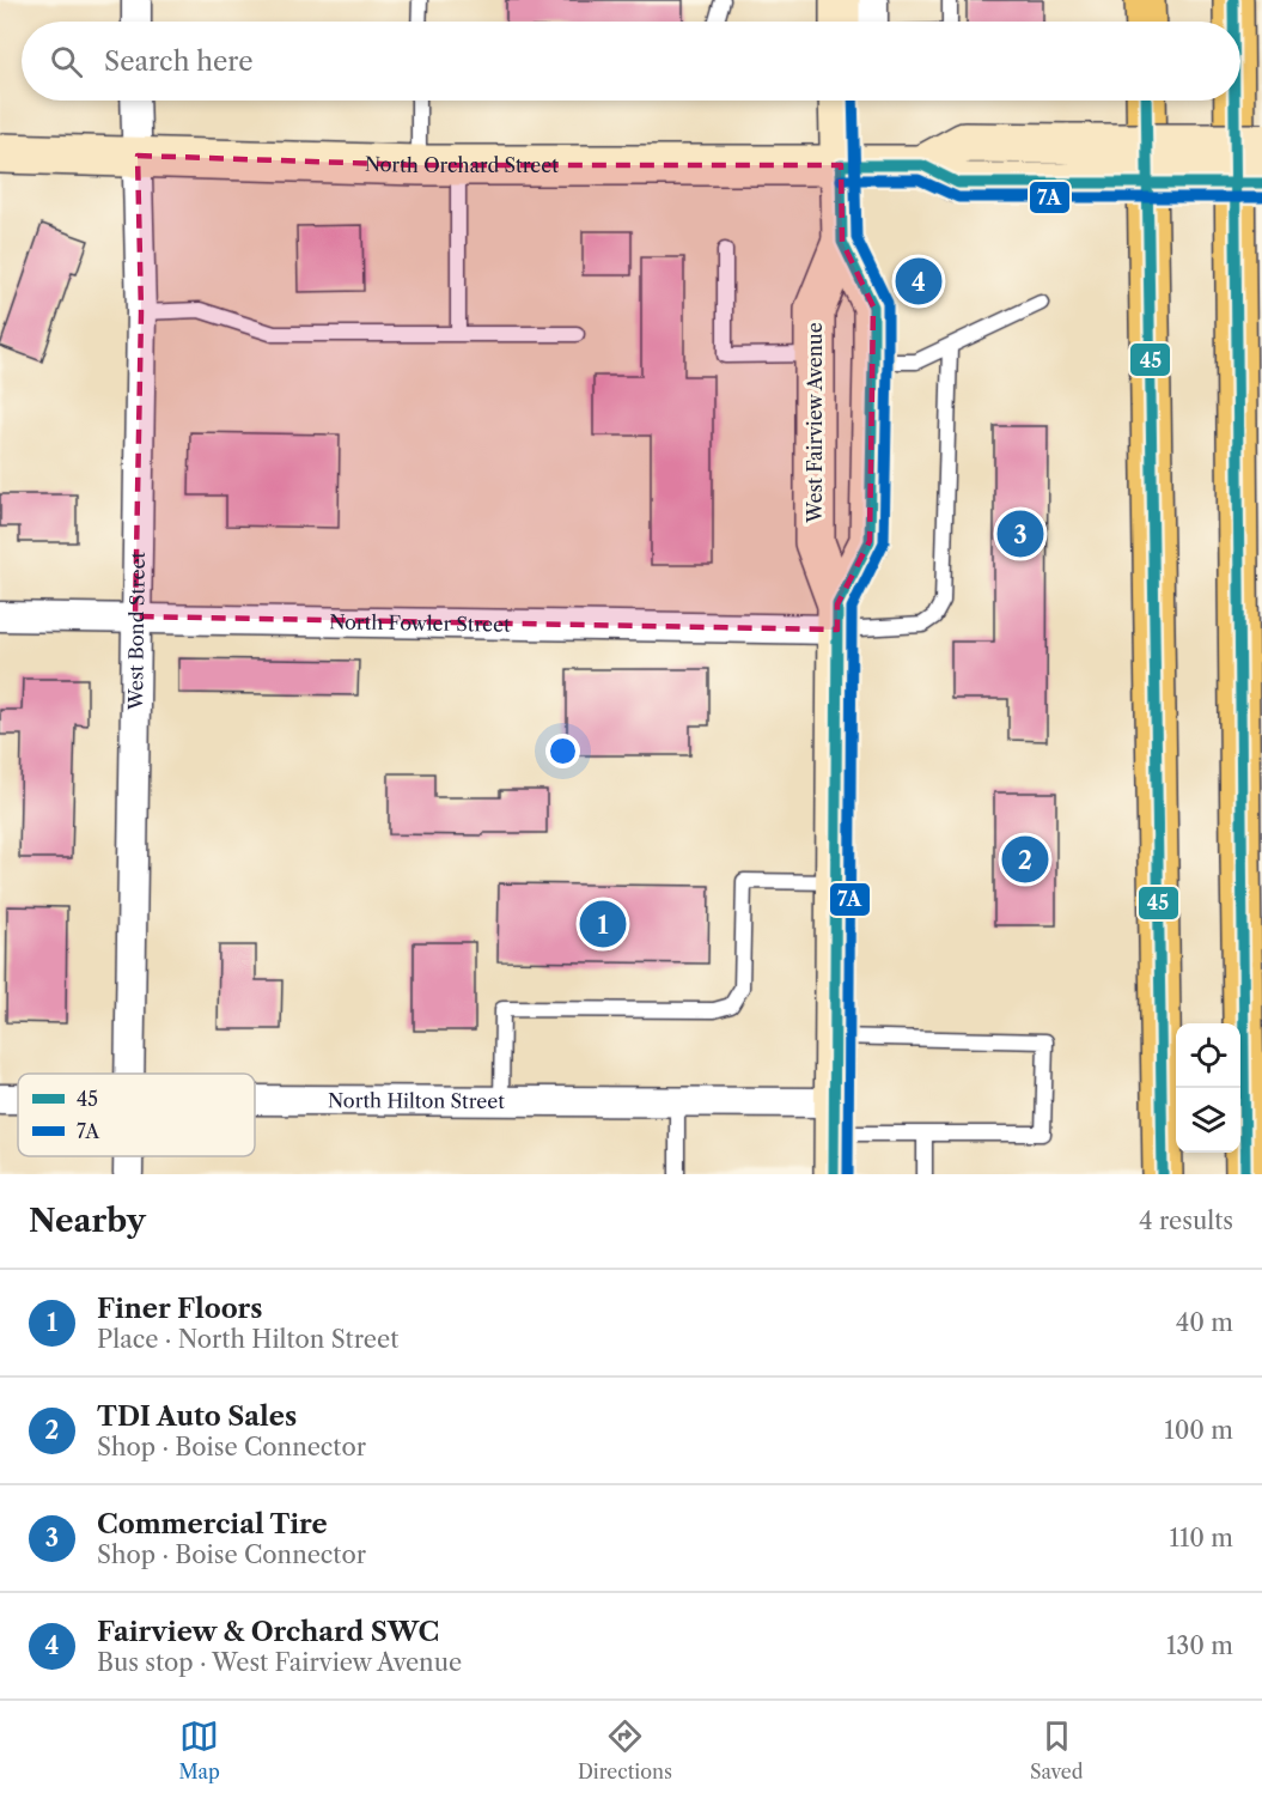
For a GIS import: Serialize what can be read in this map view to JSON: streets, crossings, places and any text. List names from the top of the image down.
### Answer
{
  "streets": {
    "main road": ["North Orchard Street", "West Fairview Avenue"],
    "street": ["North Fowler Street", "West Bond Street", "North Hilton Street"]
  },
  "crossings": [
    ["North Orchard Street", "West Fairview Avenue"],
    ["North Orchard Street", "West Bond Street"],
    ["West Fairview Avenue", "North Fowler Street"],
    ["West Fairview Avenue", "North Hilton Street"],
    ["North Fowler Street", "West Bond Street"]
  ],
  "lines": ["transit line 45", "transit line 7A"],
  "legend": ["45", "7A"],
  "page": {
    "search": "Search here",
    "pins": [
      "4",
      "3",
      "2",
      "1"
    ],
    "heading": ["Nearby", "4 results"],
    "list": [
      {
        "mark": "1",
        "name": "Finer Floors",
        "note": "Place · North Hilton Street",
        "value": "40 m"
      },
      {
        "mark": "2",
        "name": "TDI Auto Sales",
        "note": "Shop · Boise Connector",
        "value": "100 m"
      },
      {
        "mark": "3",
        "name": "Commercial Tire",
        "note": "Shop · Boise Connector",
        "value": "110 m"
      },
      {
        "mark": "4",
        "name": "Fairview & Orchard SWC",
        "note": "Bus stop · West Fairview Avenue",
        "value": "130 m"
      }
    ],
    "nav": ["Map", "Directions", "Saved"]
  }
}
